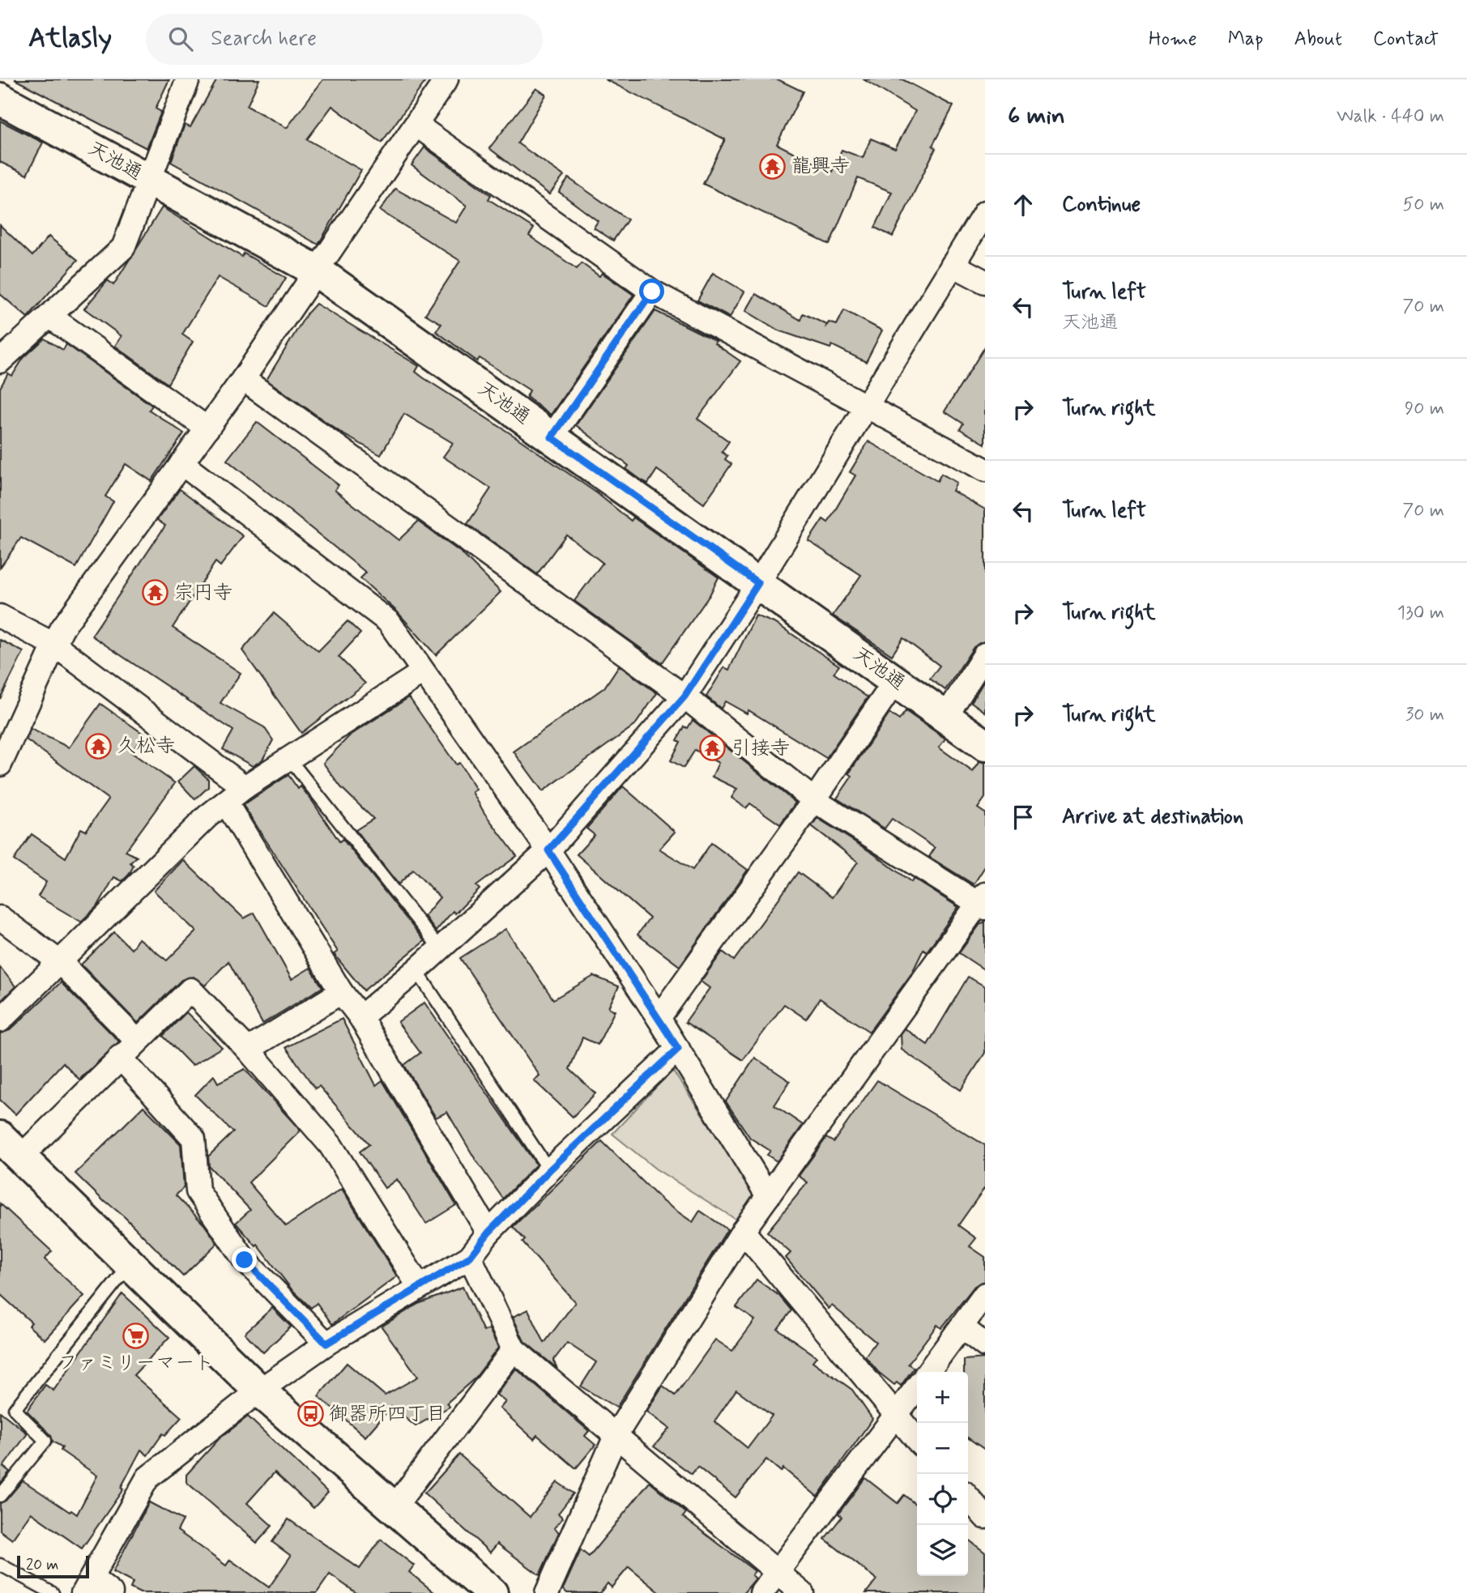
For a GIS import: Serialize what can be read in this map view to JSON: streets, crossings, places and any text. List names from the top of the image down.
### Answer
{
  "streets": {
    "street": ["天池通"]
  },
  "places": {
    "temple": [
      "龍興寺",
      "宗円寺",
      "久松寺",
      "引接寺"
    ],
    "supermarket": ["ファミリーマート"],
    "bus stop": ["御器所四丁目"]
  },
  "scale_bar": "20 m",
  "page": {
    "header": "Atlasly",
    "search": "Search here",
    "nav": [
      "Home",
      "Map",
      "About",
      "Contact"
    ],
    "heading": ["6 min", "Walk · 440 m"],
    "list": [
      ["Continue", "50 m"],
      ["Turn left", "天池通", "70 m"],
      ["Turn right", "90 m"],
      ["Turn left", "70 m"],
      ["Turn right", "130 m"],
      ["Turn right", "30 m"],
      "Arrive at destination"
    ],
    "map_buttons": ["+", "−"],
    "scale": "20 m"
  }
}
